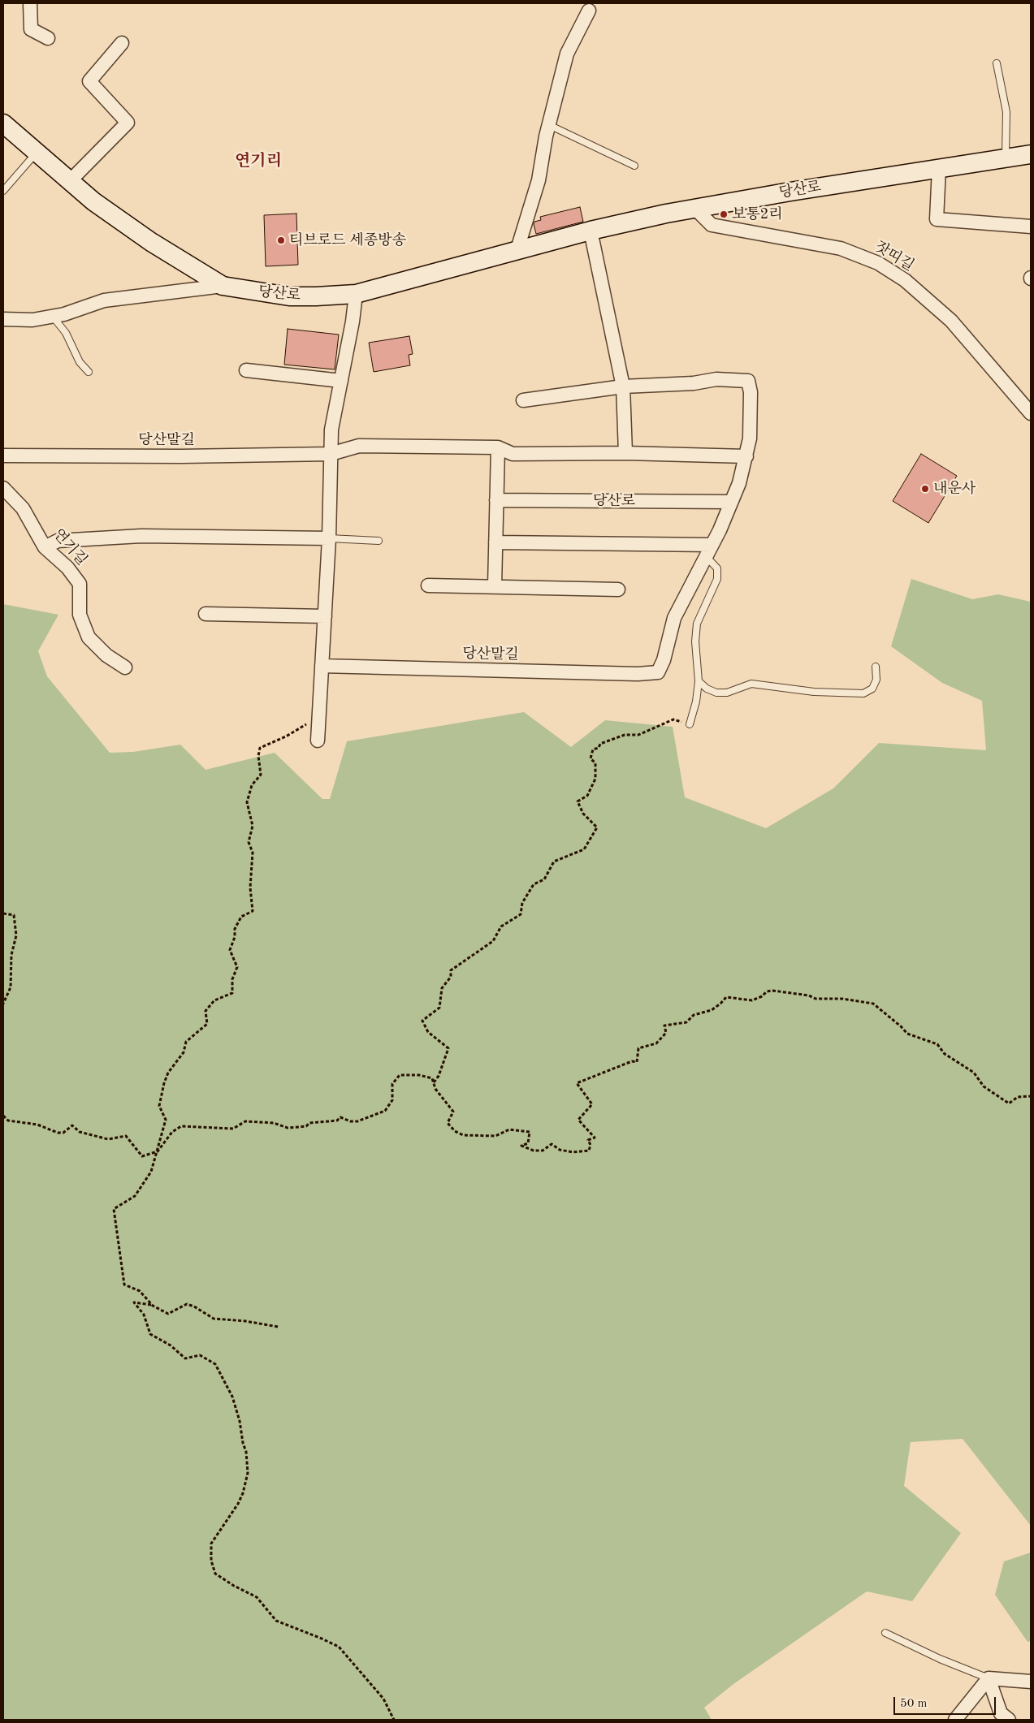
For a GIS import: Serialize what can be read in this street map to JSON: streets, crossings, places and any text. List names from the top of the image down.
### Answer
{
  "streets": {
    "street": [
      "당산로",
      "잣띠길",
      "당산말길",
      "연기길"
    ]
  },
  "crossings": [
    ["당산로", "잣띠길"]
  ],
  "districts": ["연기리"],
  "places": ["보통2리", "티브로드 세종방송", "내운사"],
  "scale_bar": "50 m"
}
